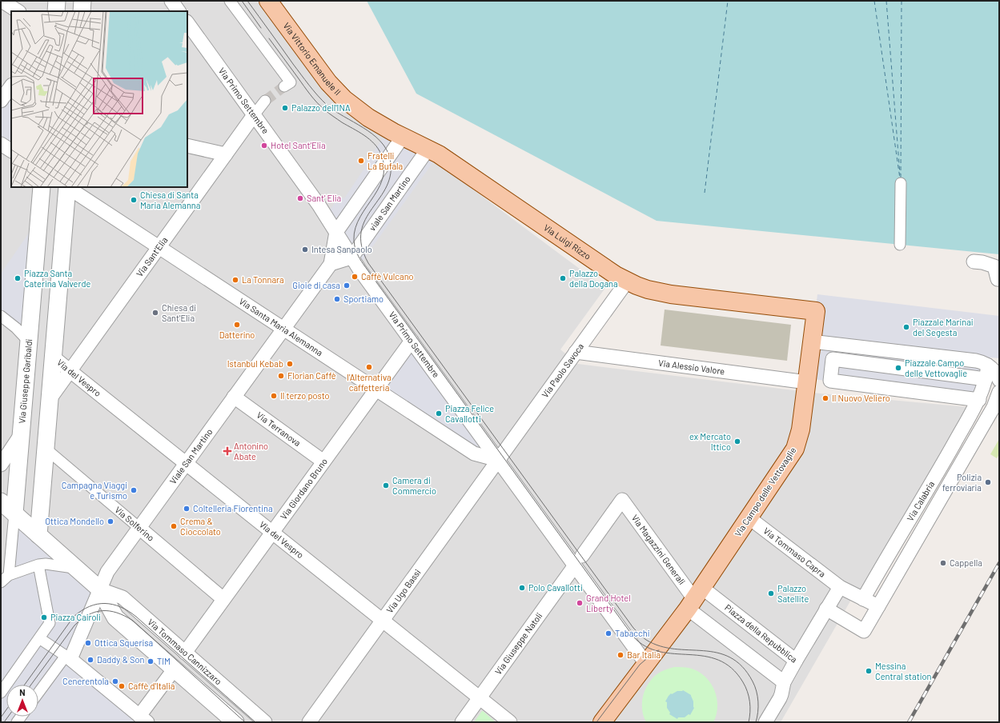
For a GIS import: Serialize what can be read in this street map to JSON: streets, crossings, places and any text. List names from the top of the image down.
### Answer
{
  "streets": {
    "main road": ["Via Vittorio Emanuele II", "Via Luigi Rizzo", "Via Campo delle Vettovaglie"],
    "street": [
      "Via Primo Settembre",
      "viale San Martino",
      "Via Sant'Elia",
      "Via Santa Maria Alemanna",
      "Via Alessio Valore",
      "Via Paolo Savoca",
      "Via del Vespro",
      "Via Giuseppe Garibaldi",
      "Via Terranova",
      "Viale San Martino",
      "Via Giordano Bruno",
      "Via Calabria",
      "Via Solferino",
      "Via Magazzini Generali",
      "Via Tommaso Capra",
      "Via Ugo Bassi",
      "Piazza della Repubblica",
      "Via Giuseppe Natoli",
      "Via Tommaso Cannizzaro"
    ]
  },
  "crossings": [
    ["Via Vittorio Emanuele II", "viale San Martino"],
    ["Via Vittorio Emanuele II", "Via Luigi Rizzo"],
    ["Via Primo Settembre", "viale San Martino"],
    ["Via Primo Settembre", "Via Sant'Elia"],
    ["Via Primo Settembre", "Via Santa Maria Alemanna"],
    ["Via Primo Settembre", "Via Paolo Savoca"],
    ["Via Primo Settembre", "Via Giordano Bruno"],
    ["Via Primo Settembre", "Via Ugo Bassi"],
    ["Via Primo Settembre", "Via Giuseppe Natoli"],
    ["viale San Martino", "Via Luigi Rizzo"],
    ["Via Luigi Rizzo", "Via Paolo Savoca"],
    ["Via Luigi Rizzo", "Via Campo delle Vettovaglie"],
    ["Via Sant'Elia", "Via Santa Maria Alemanna"],
    ["Via Sant'Elia", "Via del Vespro"],
    ["Via Santa Maria Alemanna", "Via Paolo Savoca"],
    ["Via Santa Maria Alemanna", "Viale San Martino"],
    ["Via Santa Maria Alemanna", "Via Giordano Bruno"],
    ["Via Santa Maria Alemanna", "Via Ugo Bassi"],
    ["Via Alessio Valore", "Via Paolo Savoca"],
    ["Via Alessio Valore", "Via Campo delle Vettovaglie"],
    ["Via Paolo Savoca", "Via Ugo Bassi"],
    ["Via del Vespro", "Viale San Martino"],
    ["Via del Vespro", "Via Giordano Bruno"],
    ["Via del Vespro", "Via Ugo Bassi"],
    ["Via del Vespro", "Via Giuseppe Natoli"],
    ["Via Giuseppe Garibaldi", "Via Tommaso Cannizzaro"],
    ["Via Terranova", "Viale San Martino"],
    ["Via Terranova", "Via Giordano Bruno"],
    ["Viale San Martino", "Via Solferino"],
    ["Viale San Martino", "Via Tommaso Cannizzaro"],
    ["Via Giordano Bruno", "Via Solferino"],
    ["Via Giordano Bruno", "Via Tommaso Cannizzaro"],
    ["Via Campo delle Vettovaglie", "Via Magazzini Generali"],
    ["Via Campo delle Vettovaglie", "Via Tommaso Capra"],
    ["Via Campo delle Vettovaglie", "Piazza della Repubblica"],
    ["Via Magazzini Generali", "Piazza della Repubblica"],
    ["Via Magazzini Generali", "Via Giuseppe Natoli"]
  ],
  "places": {
    "other": [
      "Palazzo dell'INA",
      "Hotel Sant‘Elia",
      "Fratelli La Bufala",
      "Sant' Elia",
      "Chiesa di Santa Maria Alemanna",
      "Intesa Sanpaolo",
      "Caffè Vulcano",
      "Piazza Santa Caterina Valverde",
      "Palazzo della Dogana",
      "La Tonnara",
      "Gioie di casa",
      "Sportiamo",
      "Chiesa di Sant'Elia",
      "Datterino",
      "Piazzale Marinai del Segesta",
      "Istanbul Kebab",
      "l'Alternativa caffetteria",
      "Piazzale Campo delle Vettovaglie",
      "Florian Caffè",
      "Il terzo posto",
      "Il Nuovo Veliero",
      "Piazza Felice Cavallotti",
      "ex Mercato Ittico",
      "Polizia ferroviaria",
      "Camera di Commercio",
      "Campagna Viaggi e Turismo",
      "Coltelleria Fiorentina",
      "Ottica Mondello",
      "Crema & Cioccolato",
      "Cappella",
      "Polo Cavallotti",
      "Palazzo Satellite",
      "Grand Hotel Liberty",
      "Piazza Cairoli",
      "Tabacchi",
      "Ottica Squerisa",
      "Bar Italia",
      "Daddy & Son",
      "TIM",
      "Messina Central station",
      "Cenerentola",
      "Caffè d'Italia"
    ],
    "health": ["Antonino Abate"]
  },
  "north": "top"
}
